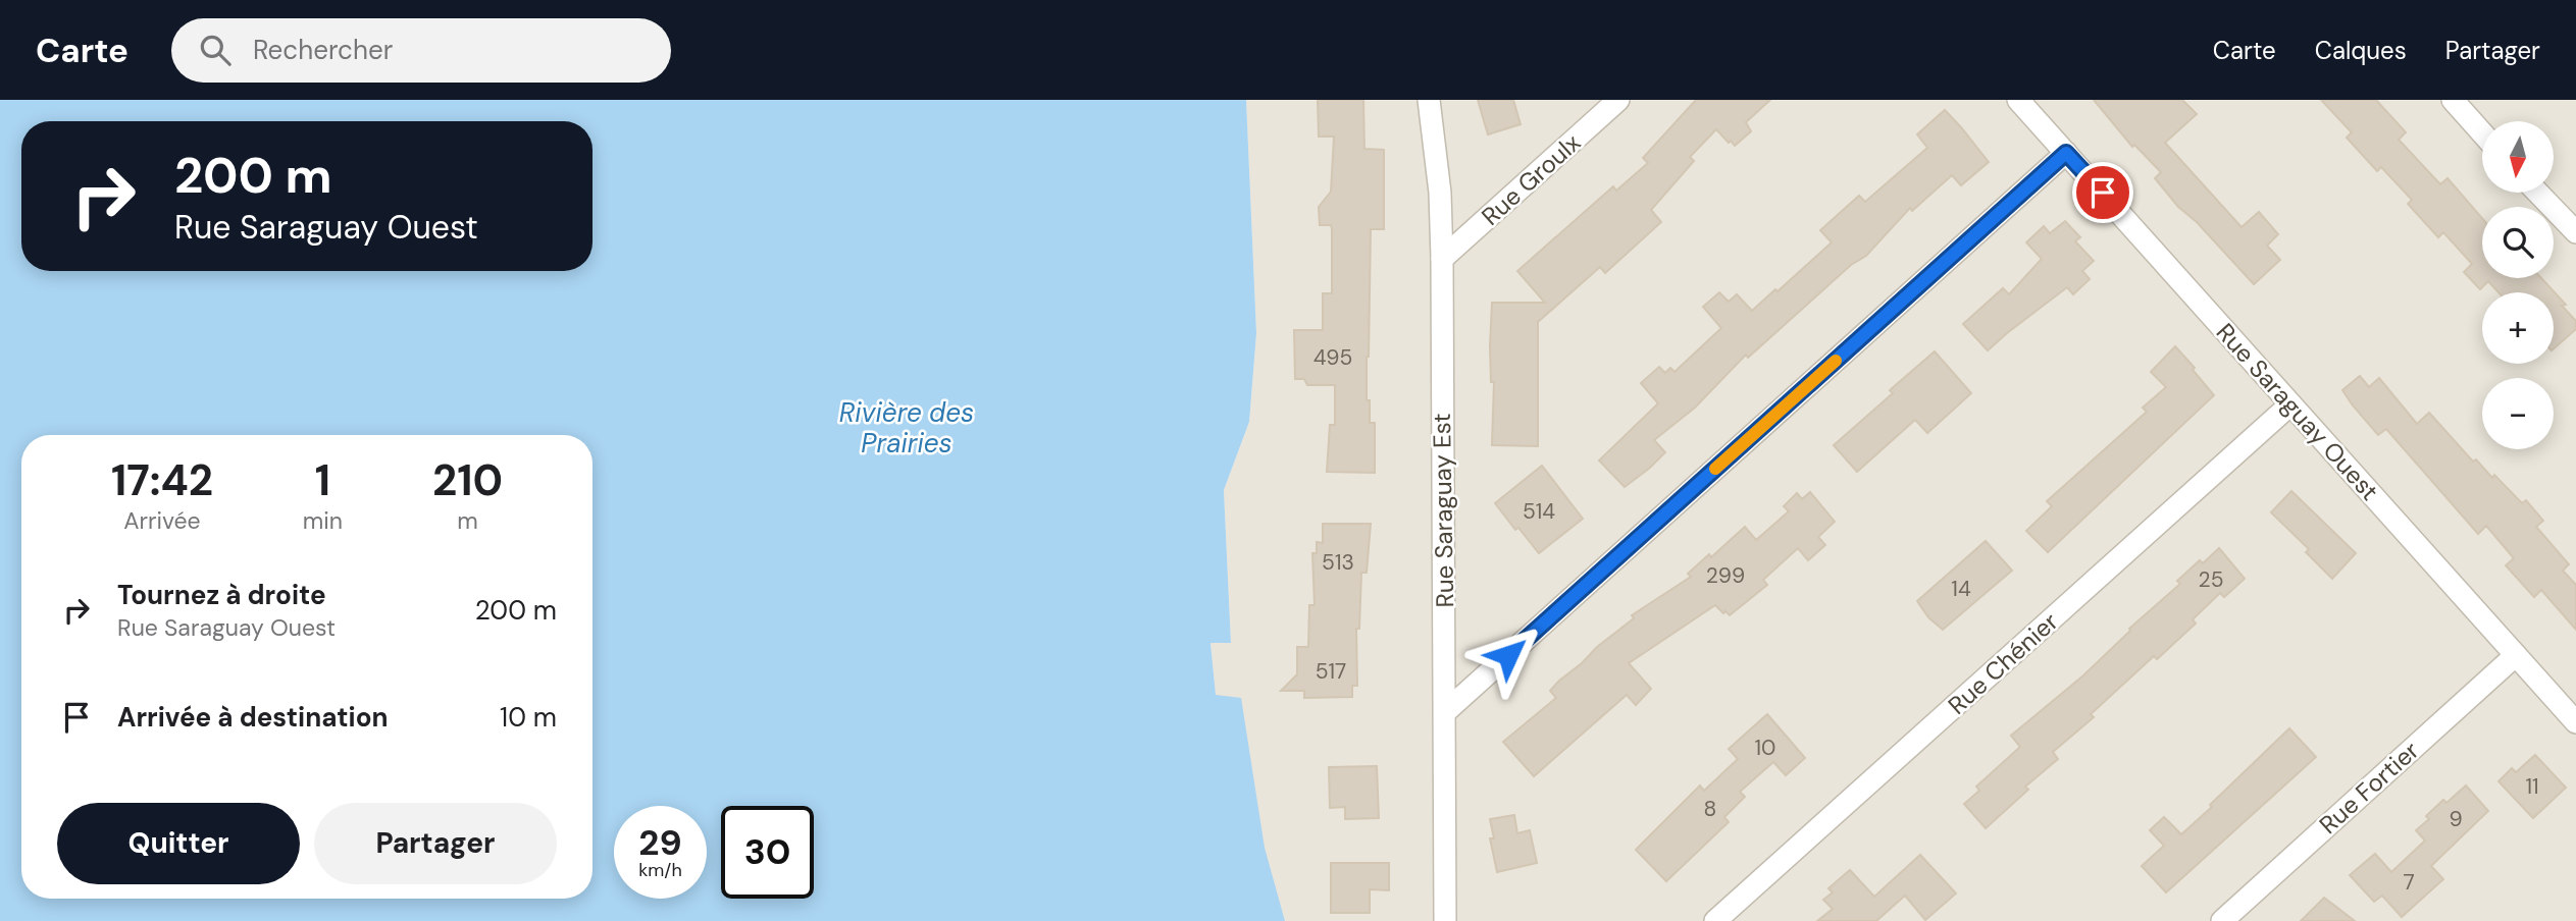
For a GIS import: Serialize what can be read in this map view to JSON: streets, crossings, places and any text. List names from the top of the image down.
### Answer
{
  "streets": {
    "street": [
      "Rue Groulx",
      "Rue Saraguay Ouest",
      "Rue Saraguay Est",
      "Rue Chénier",
      "Rue Fortier"
    ]
  },
  "crossings": [
    ["Rue Groulx", "Rue Saraguay Est"],
    ["Rue Saraguay Ouest", "Rue Chénier"],
    ["Rue Saraguay Ouest", "Rue Fortier"]
  ],
  "water": ["Rivière des Prairies"],
  "house_numbers": [
    "495",
    "514",
    "513",
    "299",
    "25",
    "14",
    "517",
    "10",
    "11",
    "8",
    "9",
    "7"
  ],
  "north": "bottom",
  "page": {
    "header": "Carte",
    "search": "Rechercher",
    "nav": ["Carte", "Calques", "Partager"],
    "map_buttons": ["+", "−"],
    "turn": ["200 m", "Rue Saraguay Ouest"],
    "eta": [
      "17:42",
      "Arrivée",
      "1",
      "min",
      "210",
      "m"
    ],
    "list": [
      {
        "name": "Tournez à droite",
        "note": "Rue Saraguay Ouest",
        "value": "200 m"
      },
      {
        "name": "Arrivée à destination",
        "value": "10 m"
      }
    ],
    "buttons": ["Quitter", "Partager"],
    "speed": "29 km/h",
    "limit": "30"
  }
}
